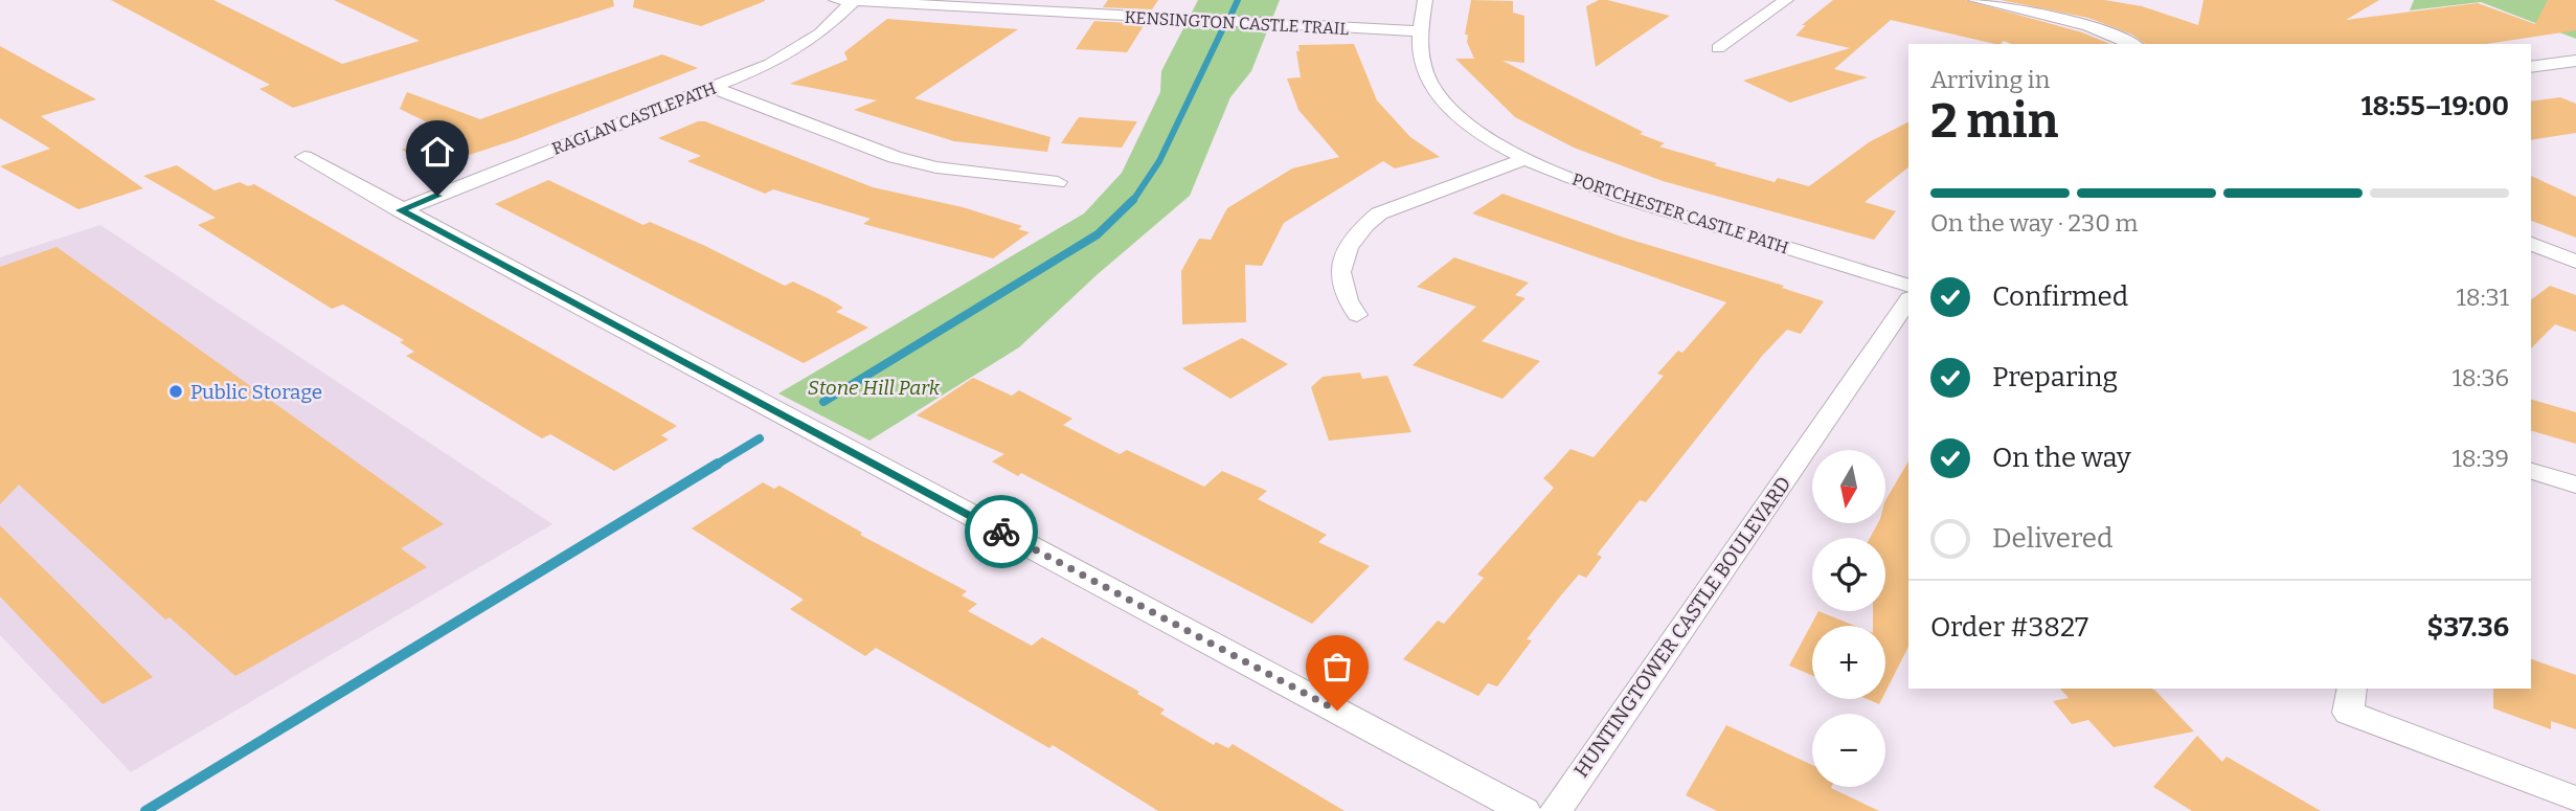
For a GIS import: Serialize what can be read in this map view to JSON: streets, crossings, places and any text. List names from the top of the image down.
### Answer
{
  "streets": {
    "street": [
      "KENSINGTON CASTLE TRAIL",
      "RAGLAN CASTLEPATH",
      "PORTCHESTER CASTLE PATH",
      "HUNTINGTOWER CASTLE BOULEVARD"
    ]
  },
  "crossings": [
    ["KENSINGTON CASTLE TRAIL", "RAGLAN CASTLEPATH"],
    ["KENSINGTON CASTLE TRAIL", "PORTCHESTER CASTLE PATH"]
  ],
  "parks": ["Stone Hill Park"],
  "places": ["Public Storage"],
  "north": "bottom",
  "page": {
    "heading": ["2 min", "Arriving in", "18:55–19:00"],
    "panel": ["Order #3827", "$37.36"],
    "bar": "On the way · 230 m",
    "list": [
      ["Confirmed", "18:31"],
      ["Preparing", "18:36"],
      ["On the way", "18:39"],
      "Delivered"
    ],
    "map_buttons": ["+", "−"]
  }
}
